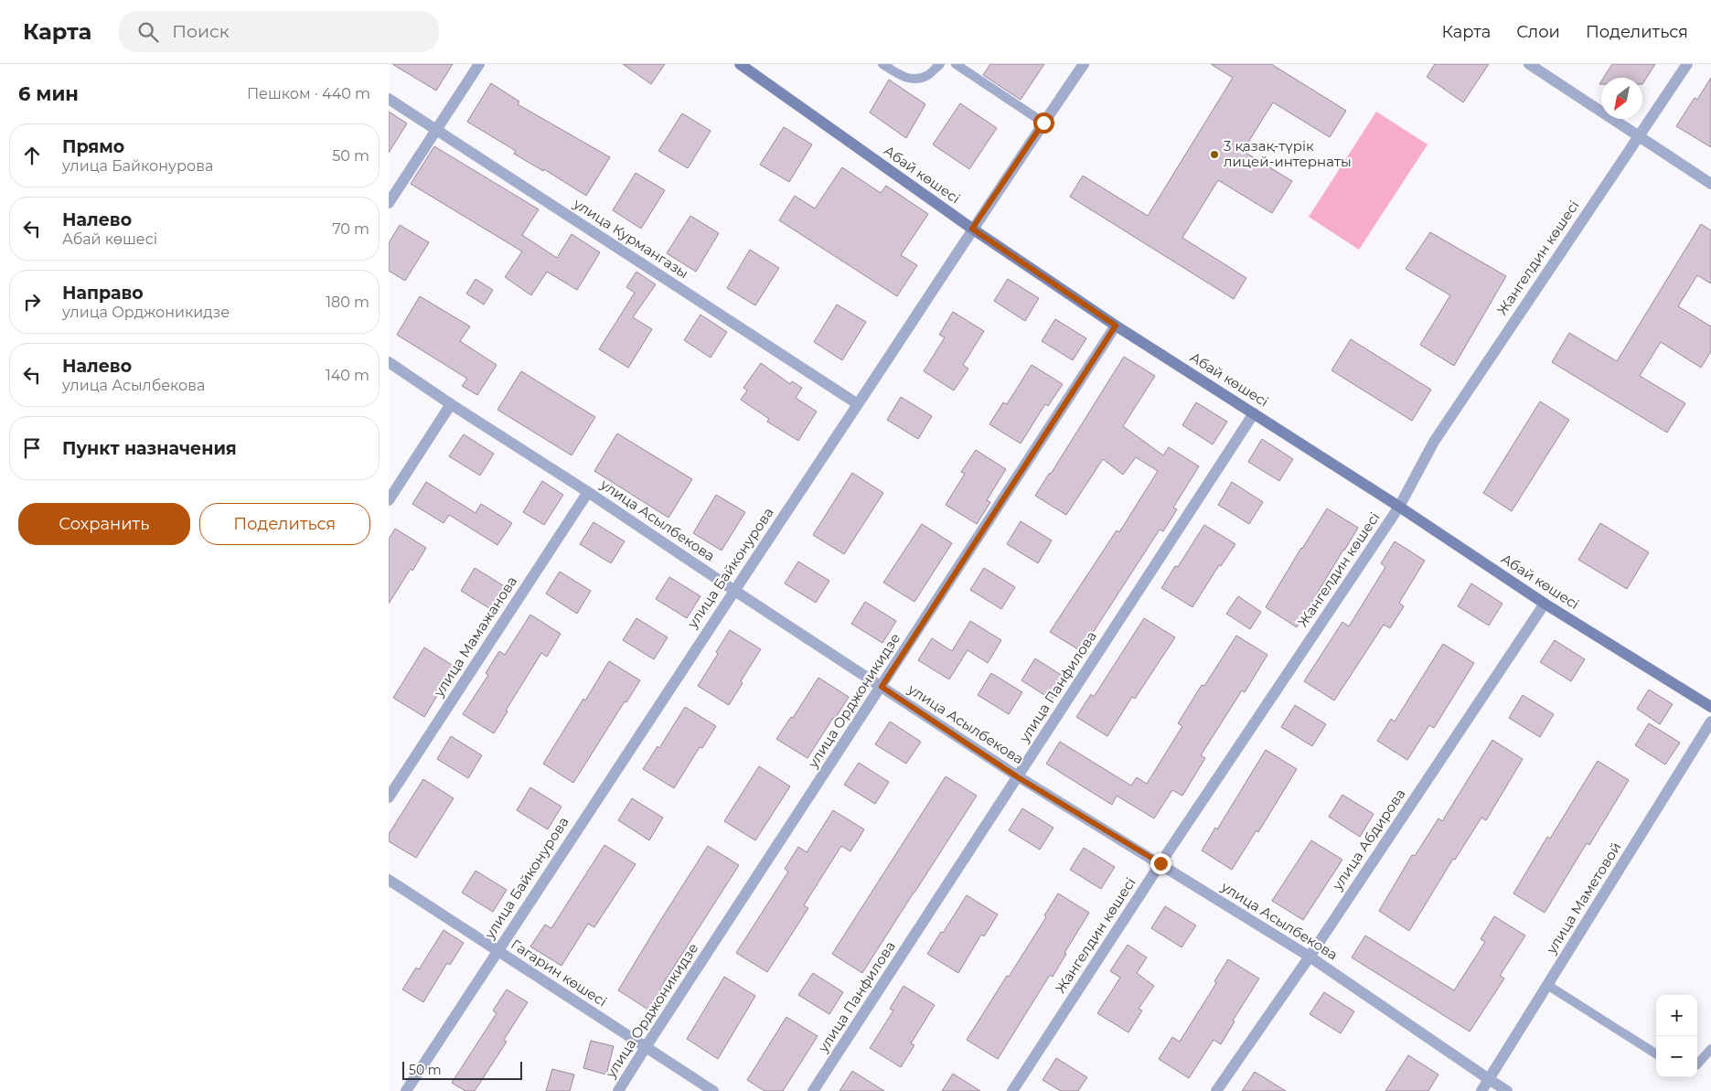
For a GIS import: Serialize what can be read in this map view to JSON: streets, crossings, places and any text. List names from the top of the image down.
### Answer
{
  "streets": {
    "main road": ["Абай көшесі"],
    "street": [
      "улица Курмангазы",
      "Жангелдин көшесі",
      "улица Асылбекова",
      "улица Байконурова",
      "улица Мамажанова",
      "улица Панфилова",
      "улица Орджоникидзе",
      "улица Абдирова",
      "улица Маметовой",
      "Гагарин көшесі"
    ]
  },
  "crossings": [
    ["Абай көшесі", "Жангелдин көшесі"],
    ["Абай көшесі", "улица Байконурова"],
    ["Абай көшесі", "улица Панфилова"],
    ["Абай көшесі", "улица Орджоникидзе"],
    ["Абай көшесі", "улица Абдирова"],
    ["улица Курмангазы", "улица Байконурова"],
    ["Жангелдин көшесі", "улица Асылбекова"],
    ["улица Асылбекова", "улица Байконурова"],
    ["улица Асылбекова", "улица Мамажанова"],
    ["улица Асылбекова", "улица Панфилова"],
    ["улица Асылбекова", "улица Орджоникидзе"],
    ["улица Асылбекова", "улица Абдирова"],
    ["улица Асылбекова", "улица Маметовой"],
    ["улица Байконурова", "Гагарин көшесі"],
    ["улица Орджоникидзе", "Гагарин көшесі"]
  ],
  "places": ["3 қазақ-түрік лицей-интернаты"],
  "scale_bar": "50 m",
  "north": "bottom left",
  "page": {
    "header": "Карта",
    "search": "Поиск",
    "nav": ["Карта", "Слои", "Поделиться"],
    "heading": ["6 мин", "Пешком · 440 m"],
    "list": [
      ["Прямо", "улица Байконурова", "50 m"],
      ["Налево", "Абай көшесі", "70 m"],
      ["Направо", "улица Орджоникидзе", "180 m"],
      ["Налево", "улица Асылбекова", "140 m"],
      "Пункт назначения"
    ],
    "buttons": ["Сохранить", "Поделиться"],
    "map_buttons": ["+", "−"],
    "scale": "50 m"
  }
}
